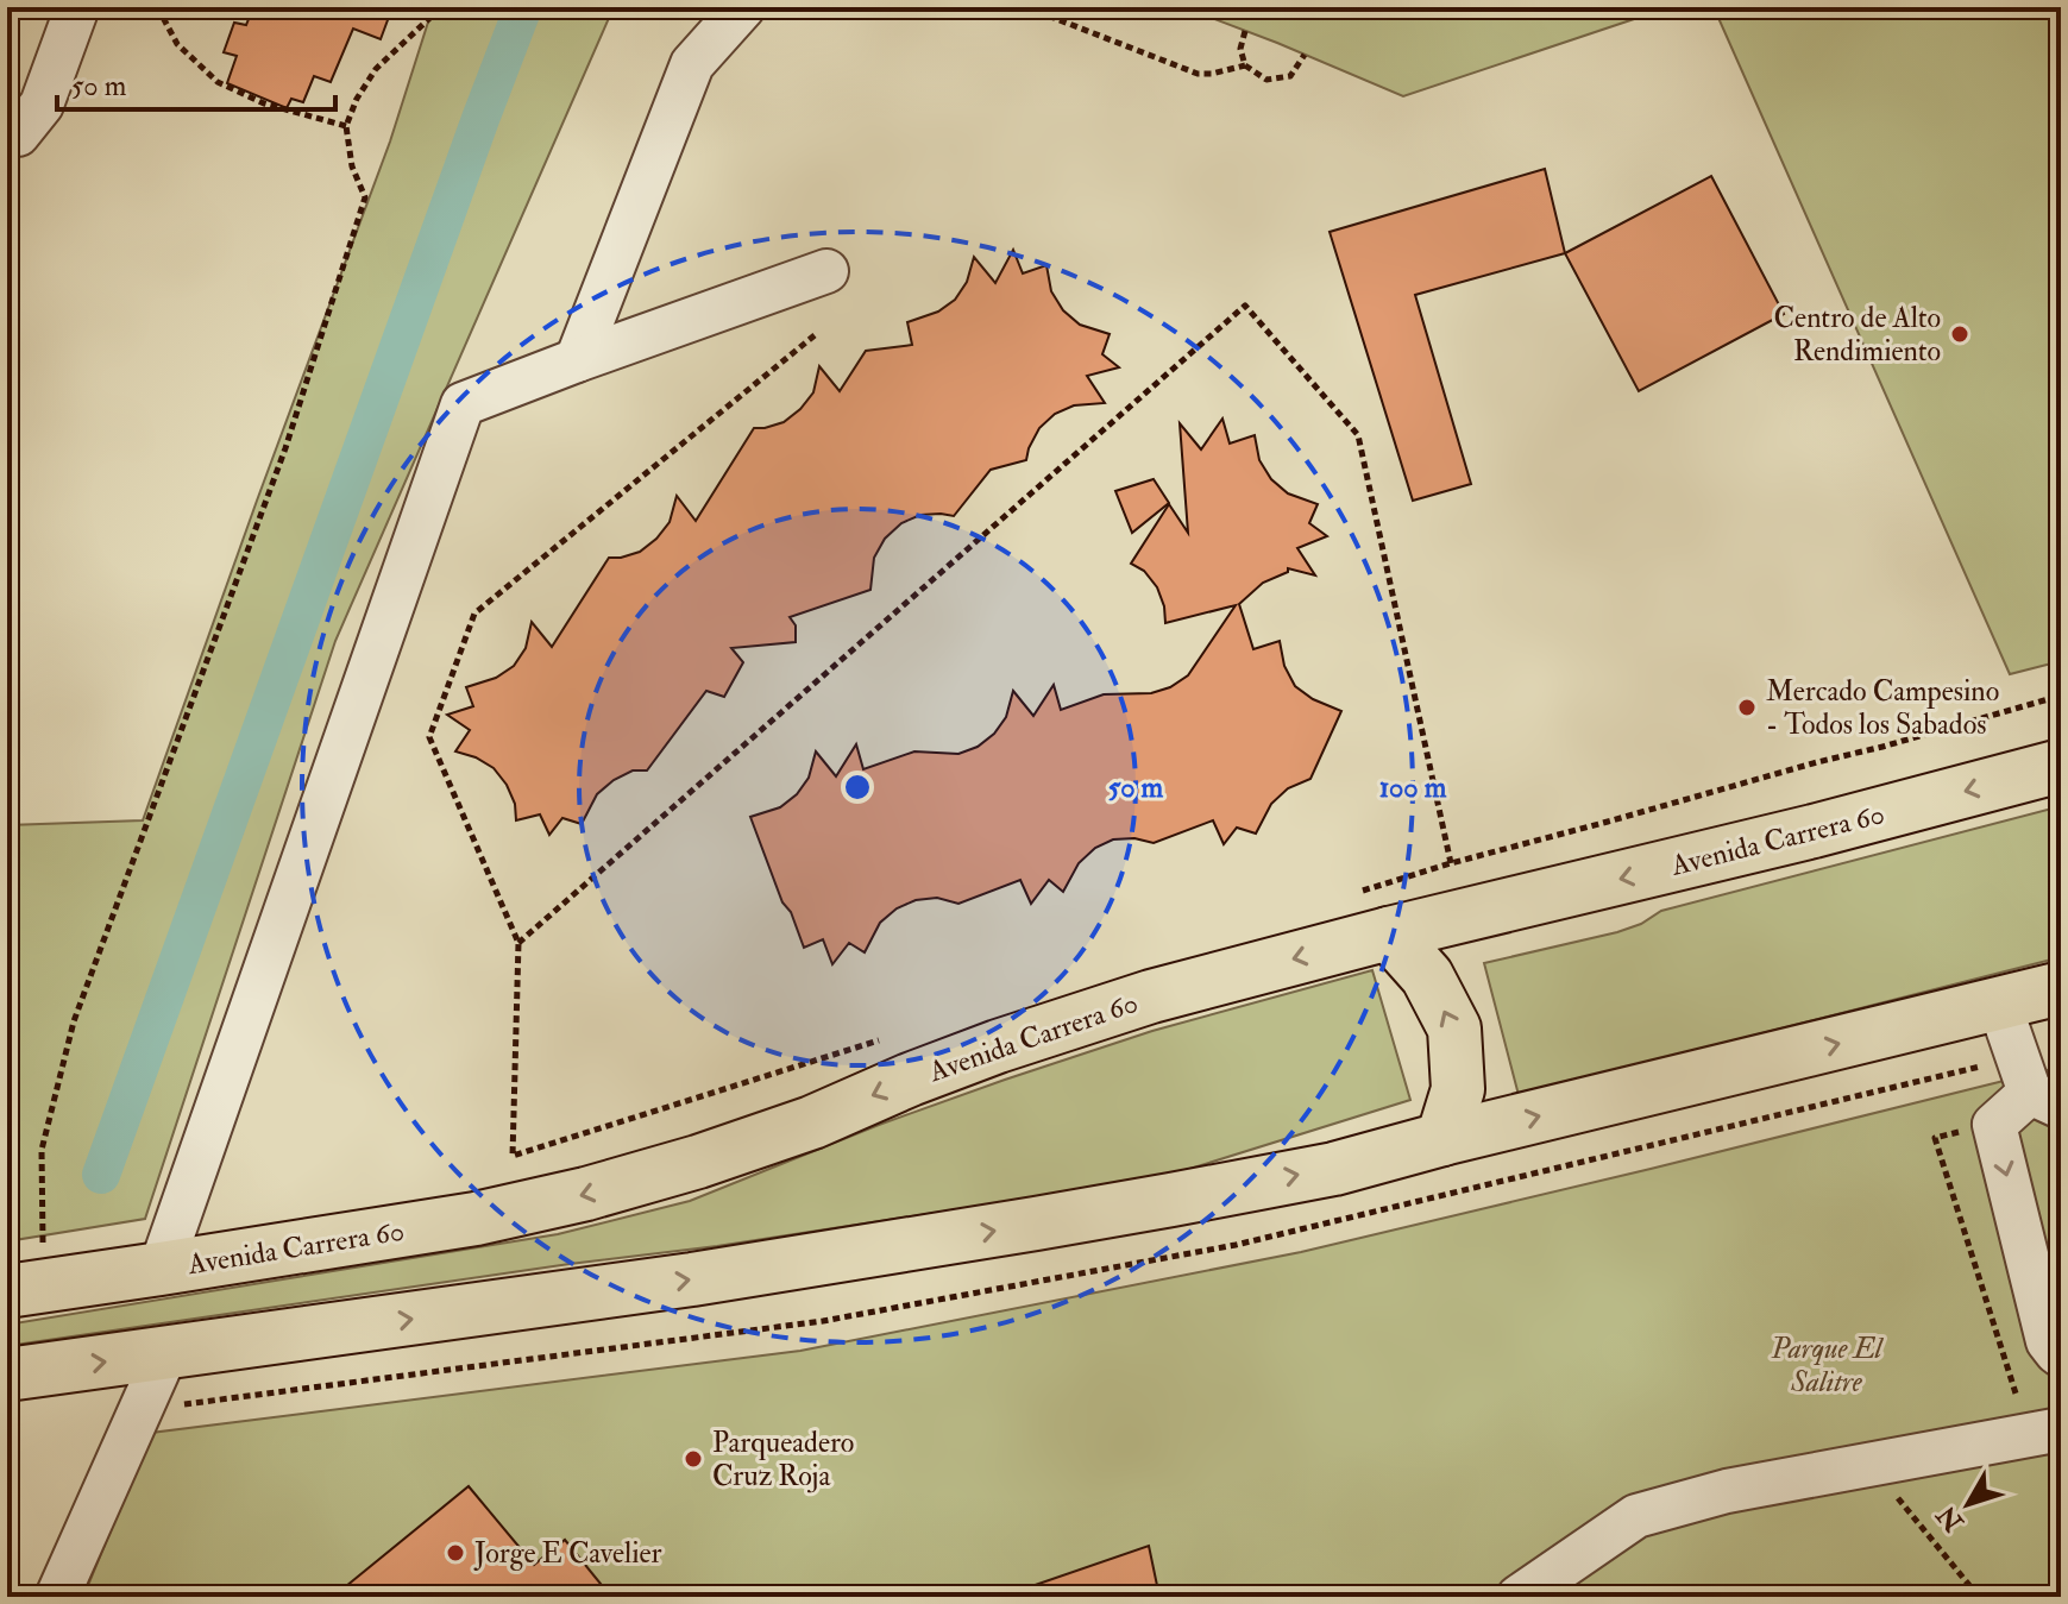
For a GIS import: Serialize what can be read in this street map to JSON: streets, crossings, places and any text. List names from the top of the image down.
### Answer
{
  "streets": {
    "main road": ["Avenida Carrera 60"]
  },
  "parks": ["Parque El Salitre"],
  "places": [
    "Centro de Alto Rendimiento",
    "Mercado Campesino - Todos los Sabados",
    "Parqueadero Cruz Roja",
    "Jorge E Cavelier"
  ],
  "scale_bar": "50 m",
  "north": "bottom left",
  "rings": ["50 m", "100 m"]
}
